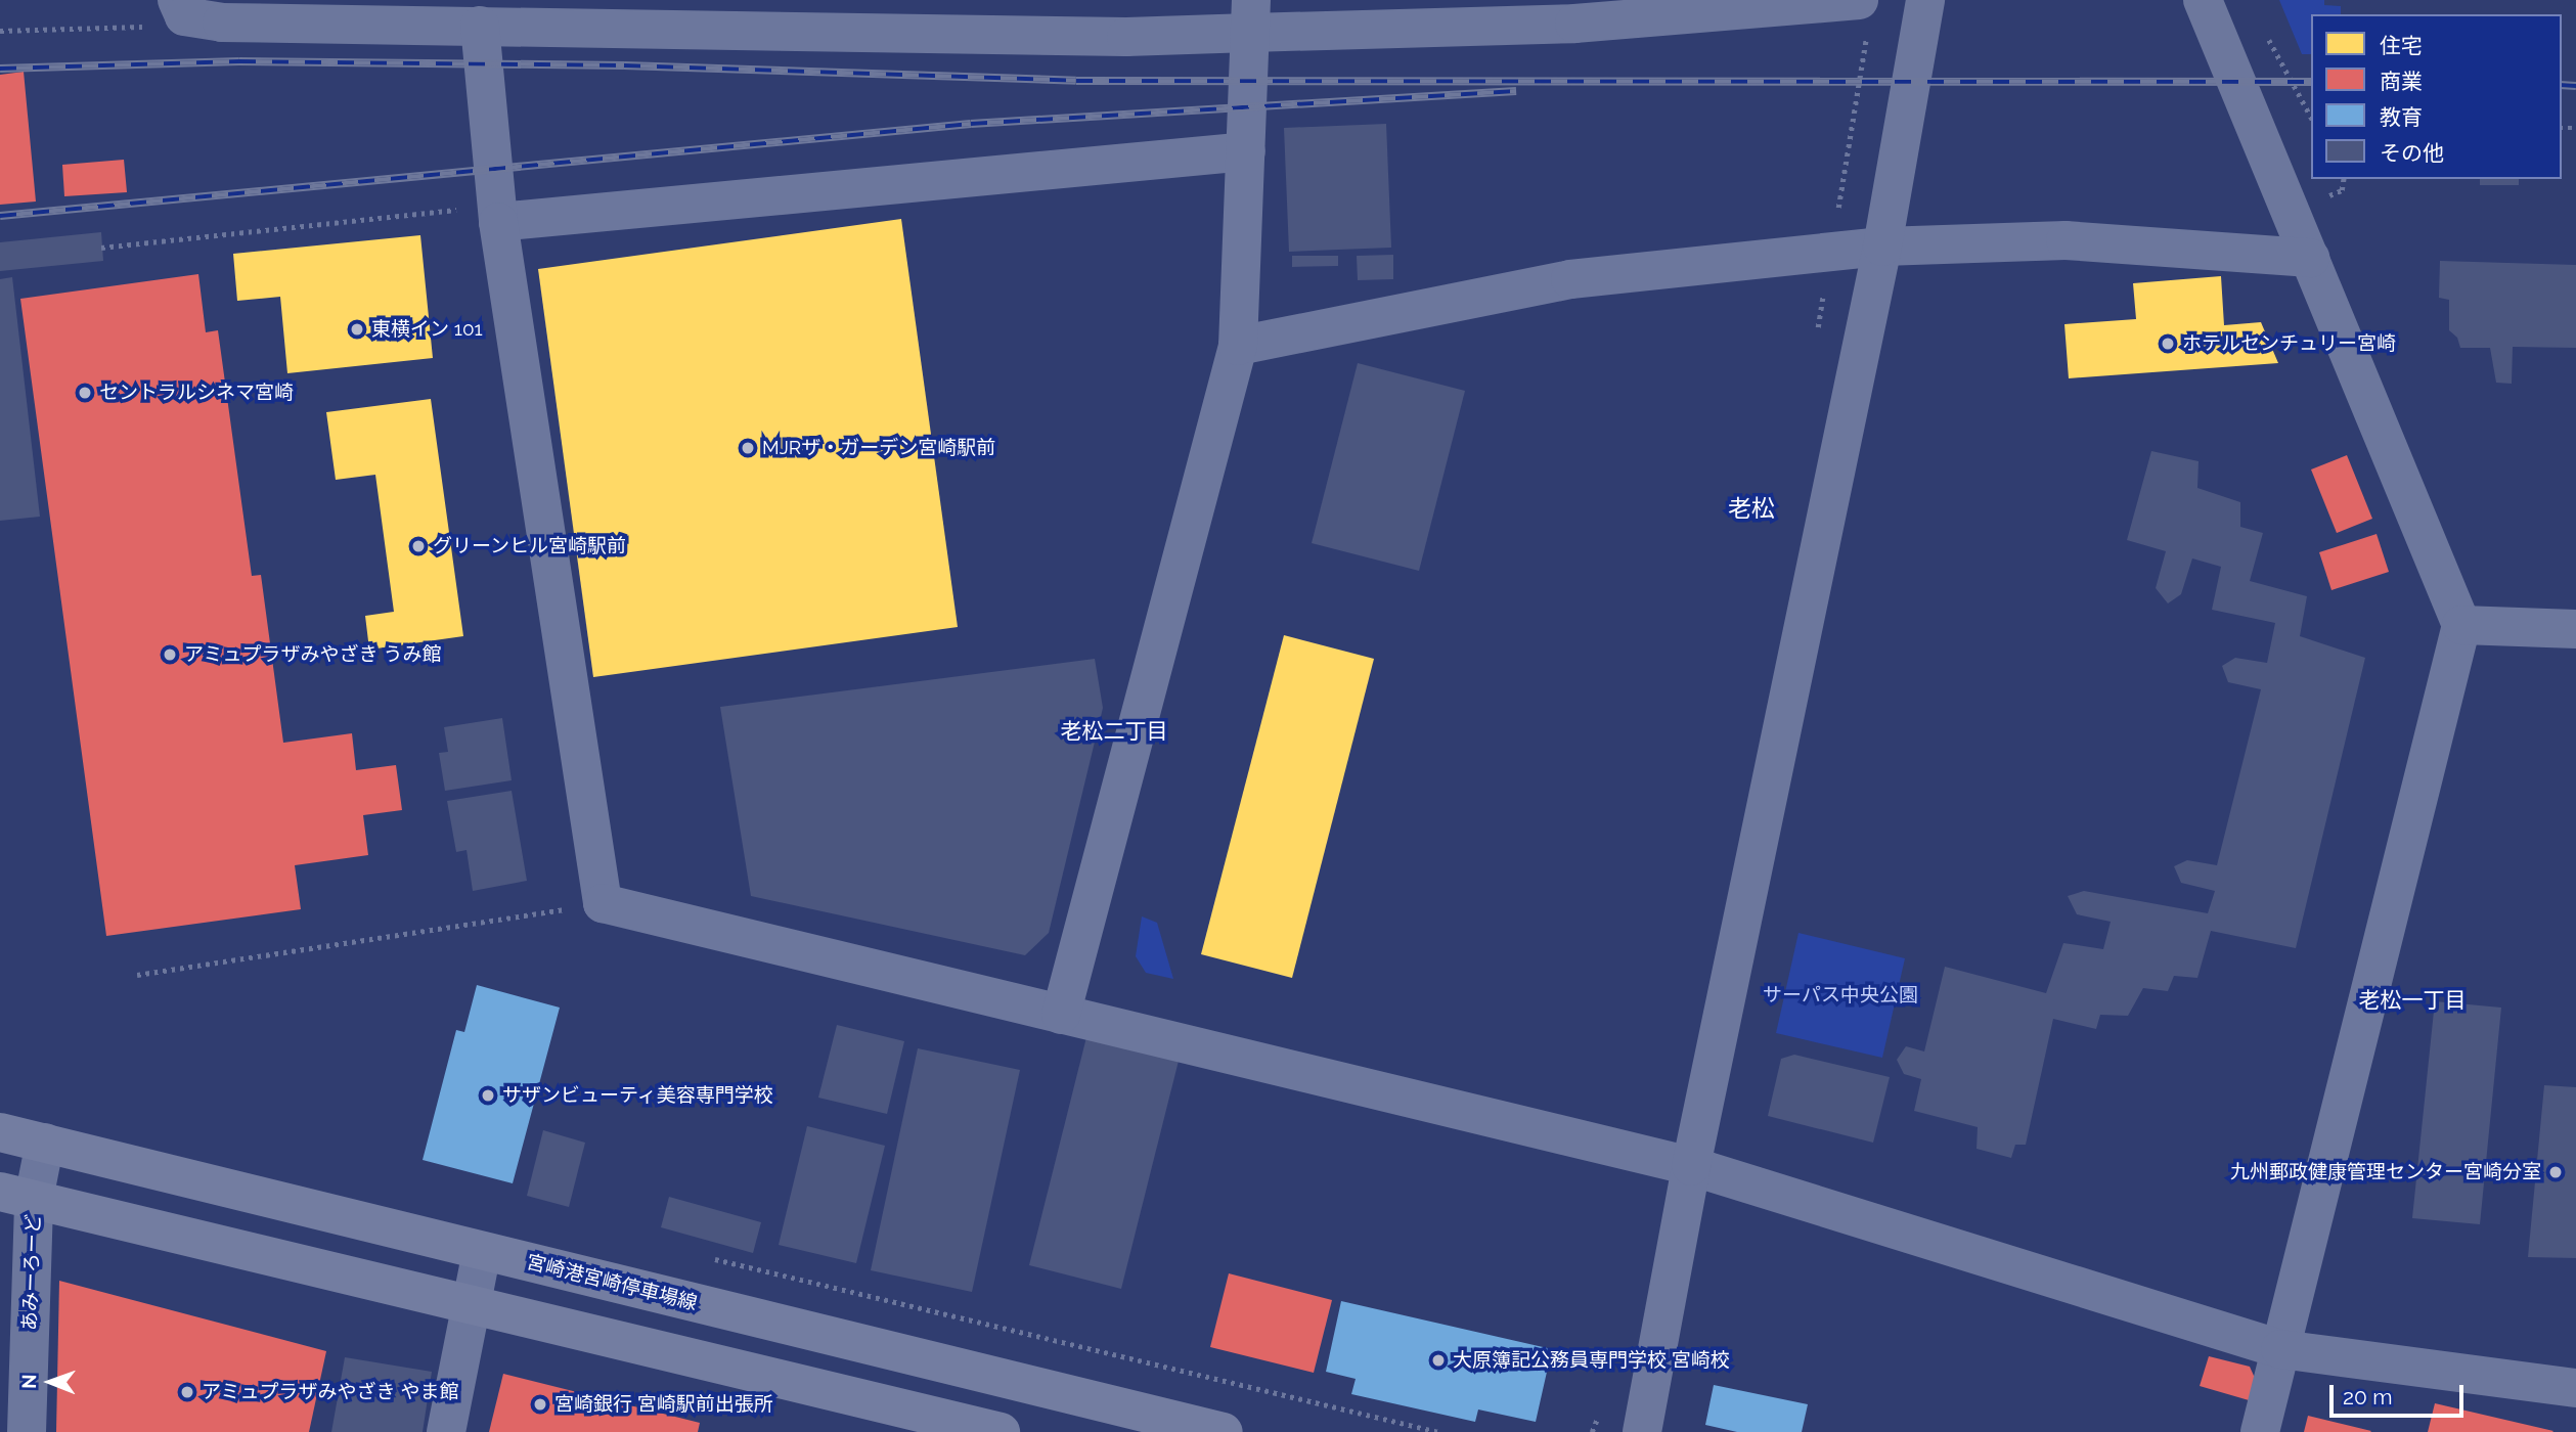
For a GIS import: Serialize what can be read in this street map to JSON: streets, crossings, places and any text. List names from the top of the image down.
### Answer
{
  "streets": {
    "main road": ["宮崎港宮崎停車場線"],
    "street": ["あみーろーど"]
  },
  "crossings": [
    ["あみーろーど", "宮崎港宮崎停車場線"]
  ],
  "districts": ["老松", "老松二丁目", "老松一丁目"],
  "parks": ["サーパス中央公園"],
  "places": [
    "東横イン 101",
    "ホテルセンチュリー宮崎",
    "セントラルシネマ宮崎",
    "MJRザ・ガーデン宮崎駅前",
    "グリーンヒル宮崎駅前",
    "アミュプラザみやざき うみ館",
    "サザンビューティ美容専門学校",
    "九州郵政健康管理センター宮崎分室",
    "大原簿記公務員専門学校 宮崎校",
    "アミュプラザみやざき やま館",
    "宮崎銀行 宮崎駅前出張所"
  ],
  "legend": [
    "住宅",
    "商業",
    "教育",
    "その他"
  ],
  "scale_bar": "20 m",
  "north": "left"
}
